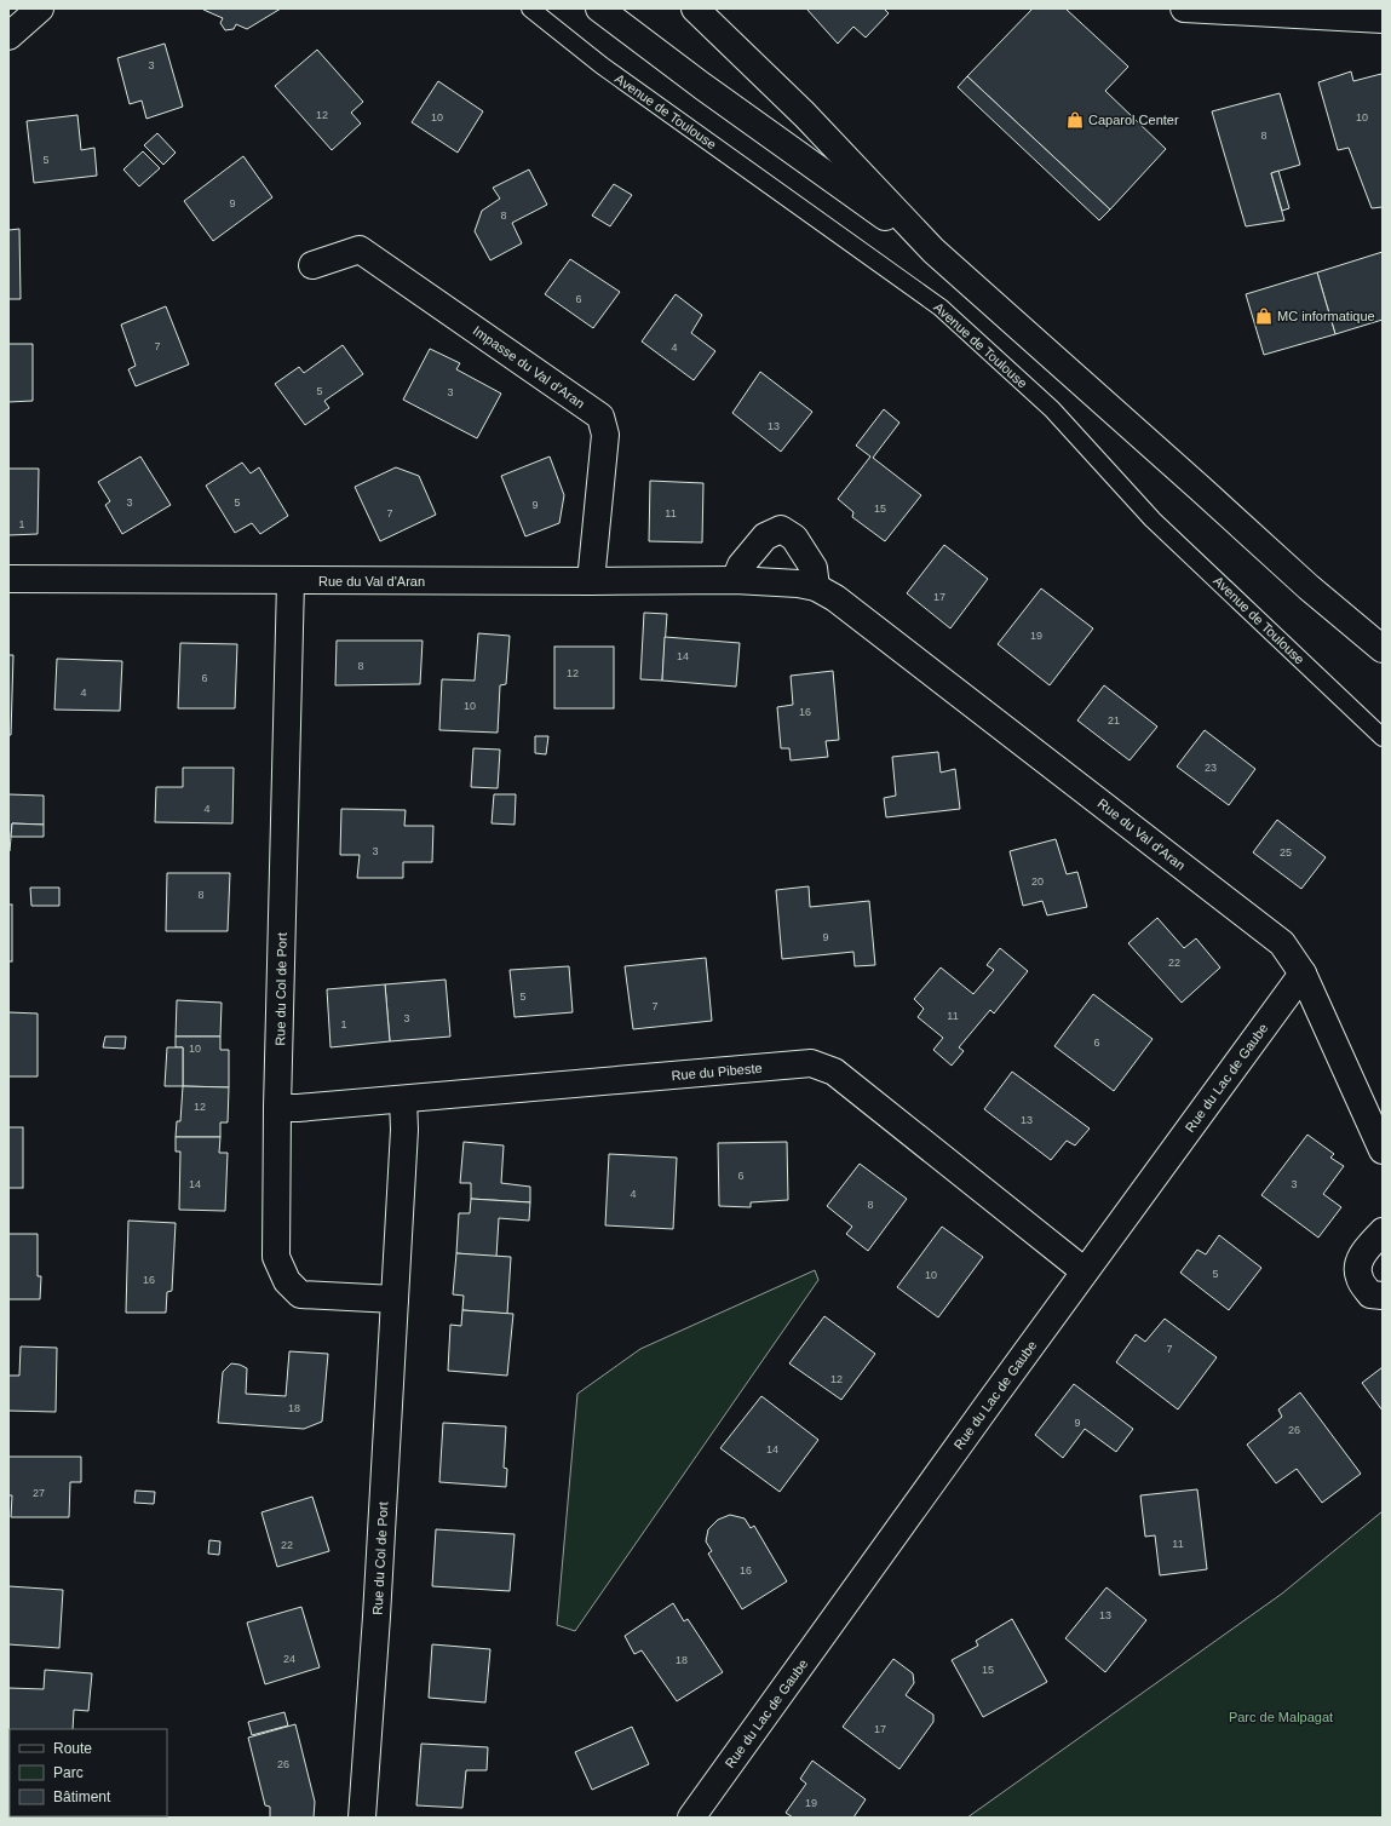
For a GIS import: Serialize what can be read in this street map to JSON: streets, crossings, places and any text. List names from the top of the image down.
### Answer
{
  "streets": {
    "street": [
      "Impasse du Val d'Aran",
      "Rue du Val d'Aran",
      "Rue du Col de Port",
      "Rue du Pibeste",
      "Rue du Lac de Gaube"
    ],
    "lane": ["Avenue de Toulouse"]
  },
  "crossings": [
    ["Impasse du Val d'Aran", "Rue du Val d'Aran"],
    ["Rue du Val d'Aran", "Rue du Col de Port"],
    ["Rue du Val d'Aran", "Rue du Lac de Gaube"],
    ["Rue du Col de Port", "Rue du Pibeste"],
    ["Rue du Pibeste", "Rue du Lac de Gaube"]
  ],
  "parks": ["Parc de Malpagat"],
  "places": {
    "shop": ["Caparol Center", "MC informatique"]
  },
  "house_numbers": [
    "3",
    "12",
    "10",
    "10",
    "8",
    "5",
    "9",
    "8",
    "6",
    "7",
    "4",
    "5",
    "3",
    "13",
    "3",
    "5",
    "9",
    "15",
    "7",
    "11",
    "1",
    "17",
    "19",
    "14",
    "8",
    "12",
    "6",
    "4",
    "10",
    "16",
    "21",
    "23",
    "4",
    "3",
    "25",
    "20",
    "8",
    "9",
    "22",
    "5",
    "7",
    "11",
    "3",
    "1",
    "6",
    "10",
    "12",
    "13",
    "6",
    "14",
    "3",
    "4",
    "8",
    "5",
    "10",
    "16",
    "7",
    "12",
    "18",
    "9",
    "26",
    "14",
    "27",
    "11",
    "22",
    "16",
    "13",
    "24",
    "18",
    "15",
    "17",
    "26",
    "19"
  ],
  "legend": ["Route", "Parc", "Bâtiment"]
}
